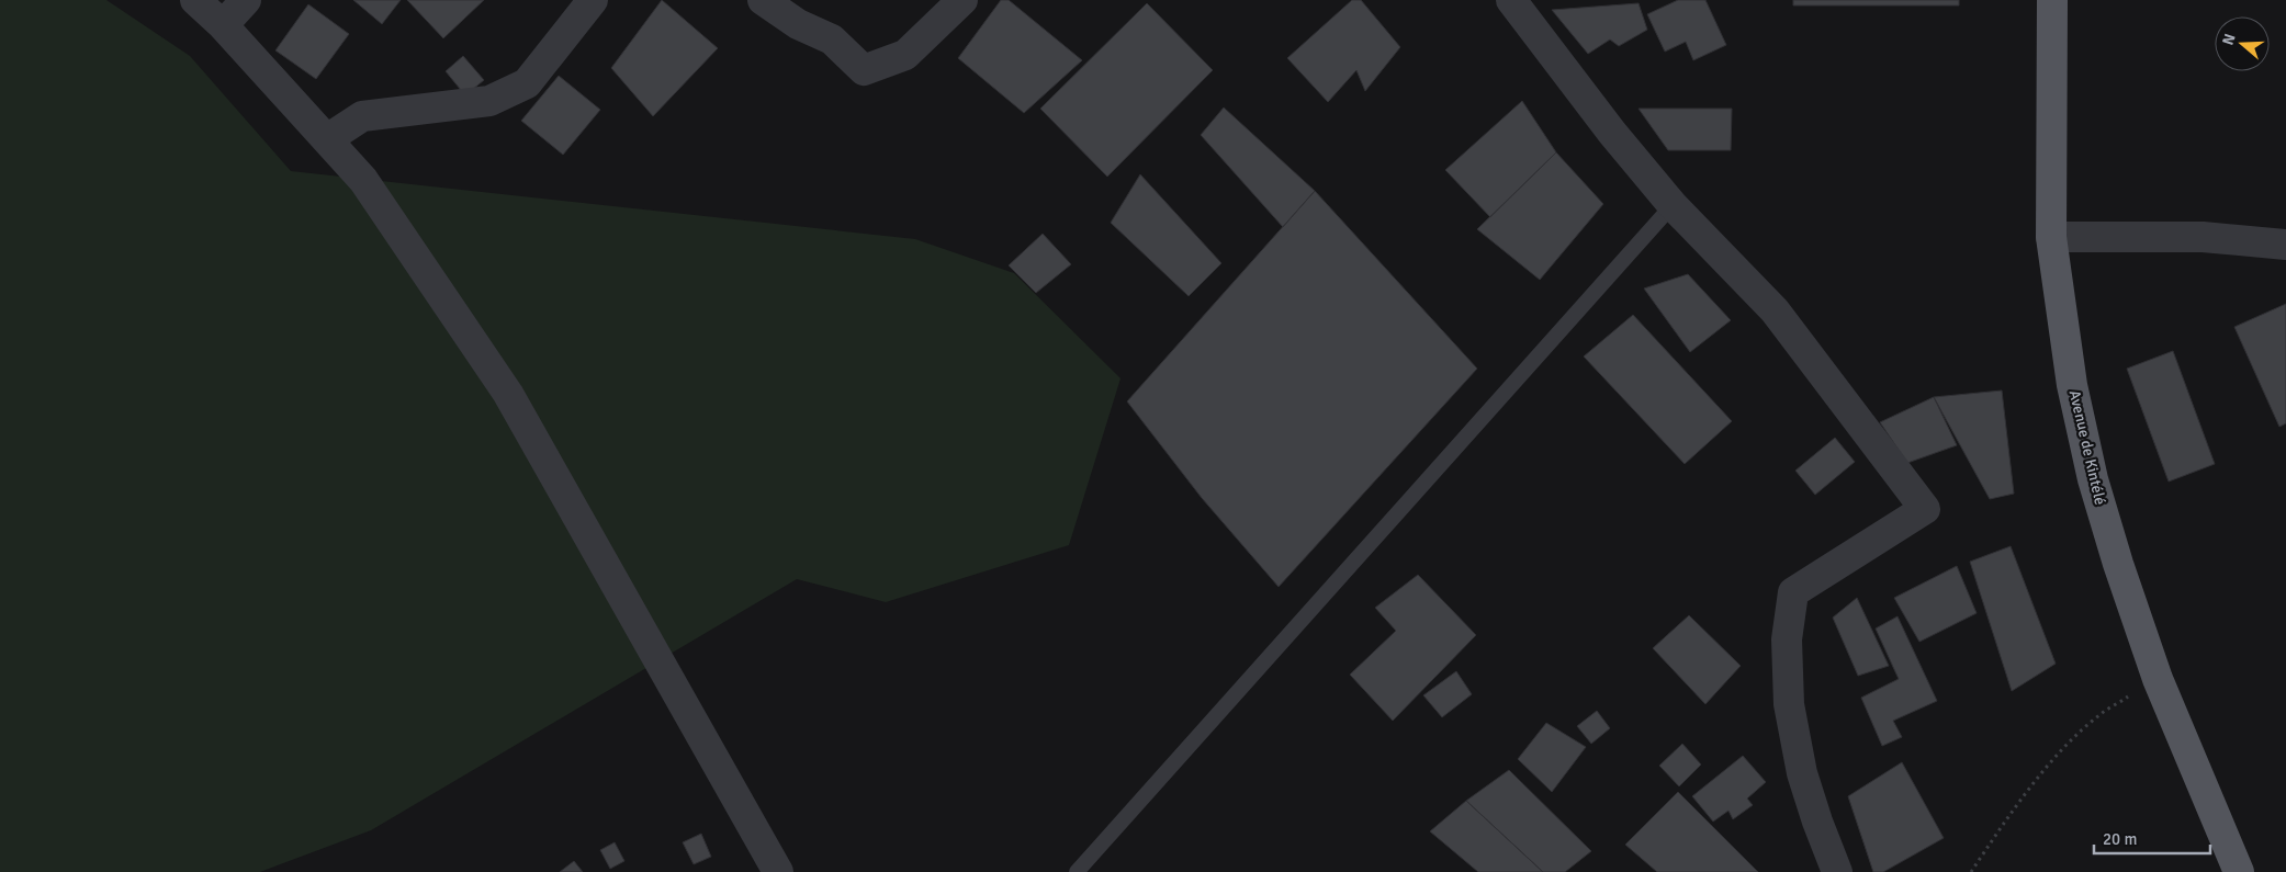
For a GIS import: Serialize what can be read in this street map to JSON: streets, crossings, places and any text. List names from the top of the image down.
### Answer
{
  "streets": {
    "main road": ["Avenue de Kintélé"]
  },
  "scale_bar": "20 m",
  "north": "left"
}
